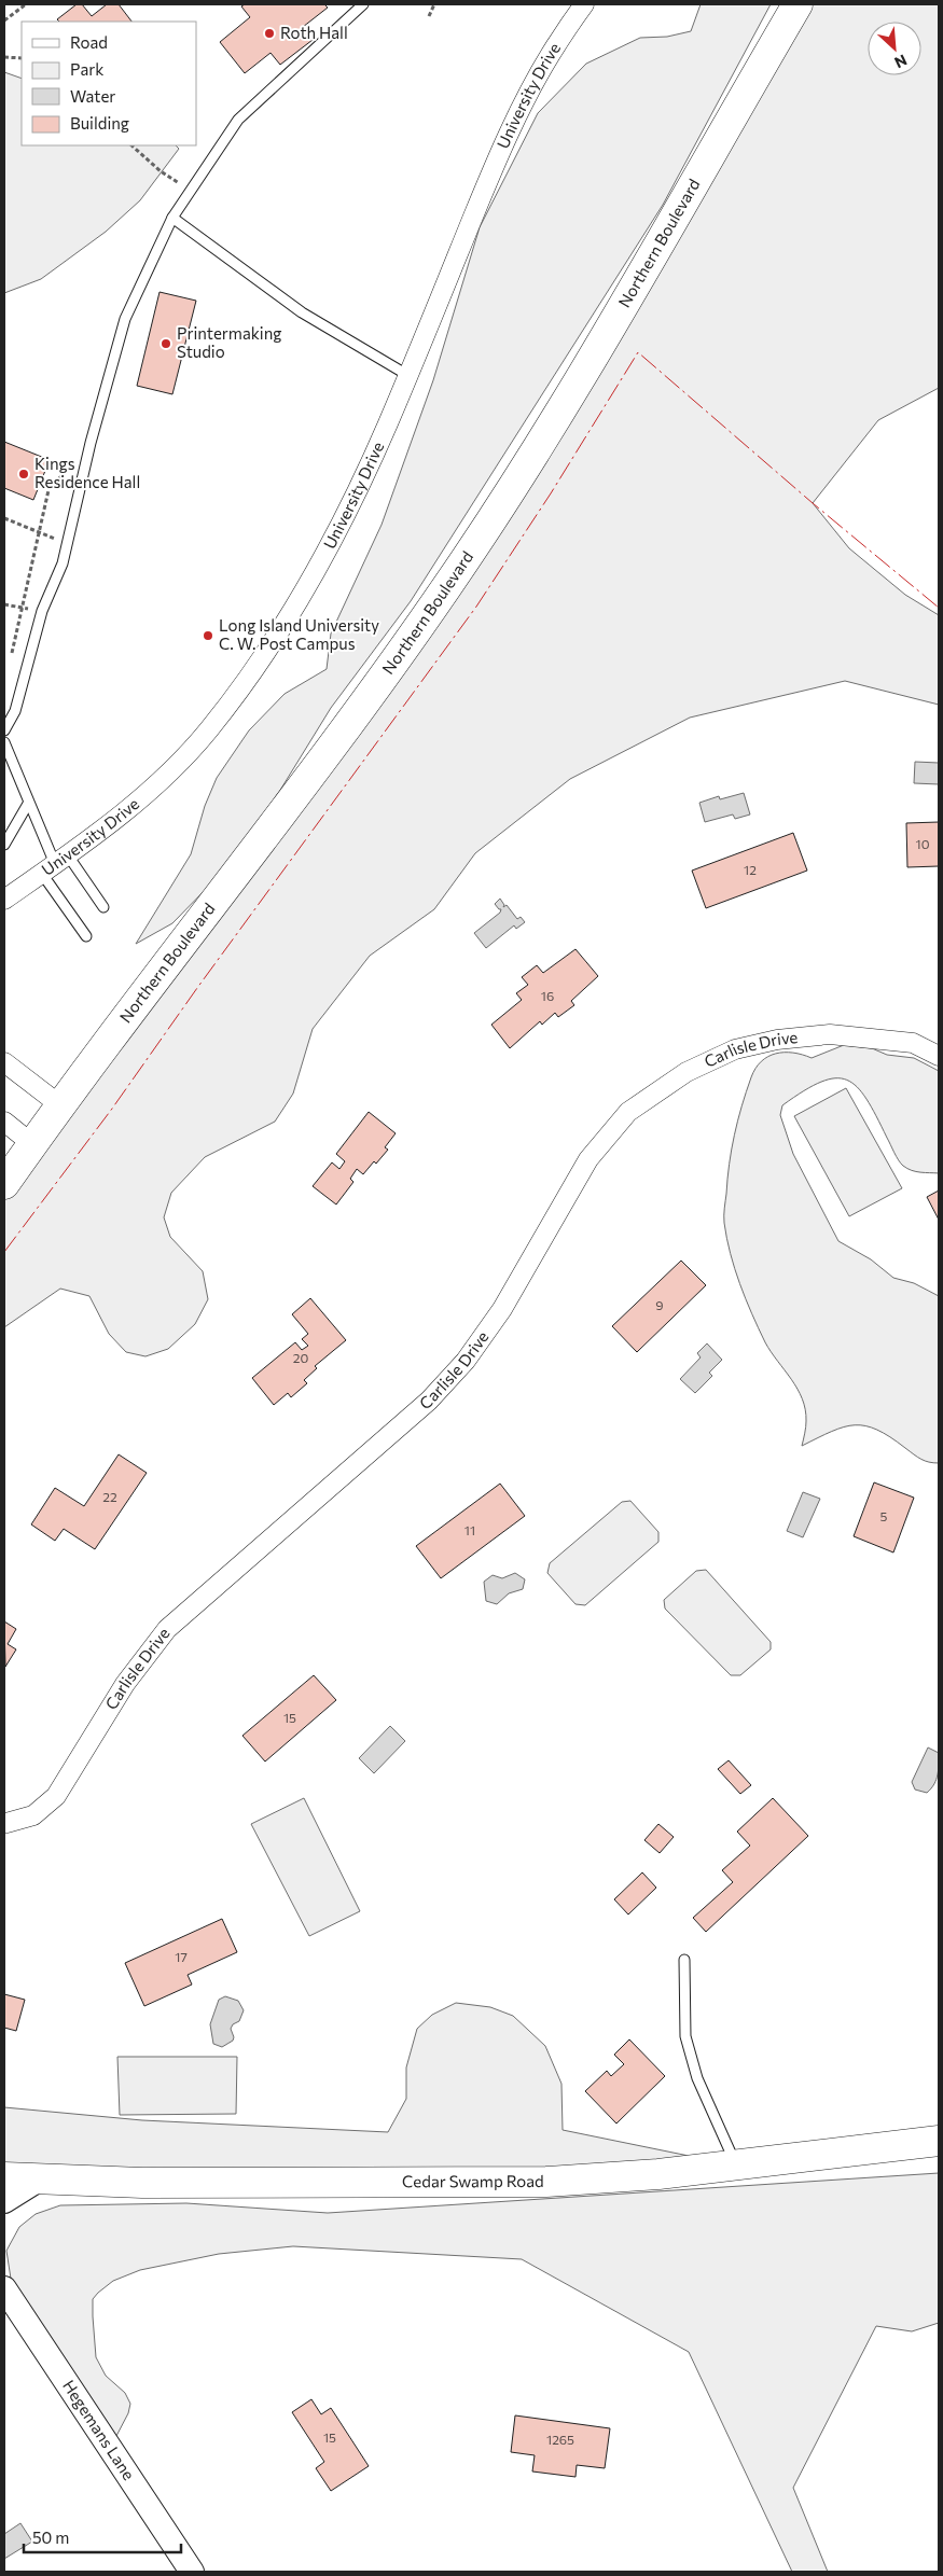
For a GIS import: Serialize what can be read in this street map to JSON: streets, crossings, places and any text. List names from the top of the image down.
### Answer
{
  "streets": {
    "main road": ["Northern Boulevard", "Cedar Swamp Road"],
    "street": ["University Drive", "Carlisle Drive", "Hegemans Lane"]
  },
  "places": [
    "Roth Hall",
    "Printermaking Studio",
    "Kings Residence Hall",
    "Long Island University C. W. Post Campus"
  ],
  "house_numbers": [
    "10",
    "12",
    "16",
    "9",
    "20",
    "22",
    "5",
    "11",
    "15",
    "17",
    "15",
    "1265"
  ],
  "legend": [
    "Road",
    "Park",
    "Water",
    "Building"
  ],
  "scale_bar": "50 m",
  "north": "bottom right"
}
